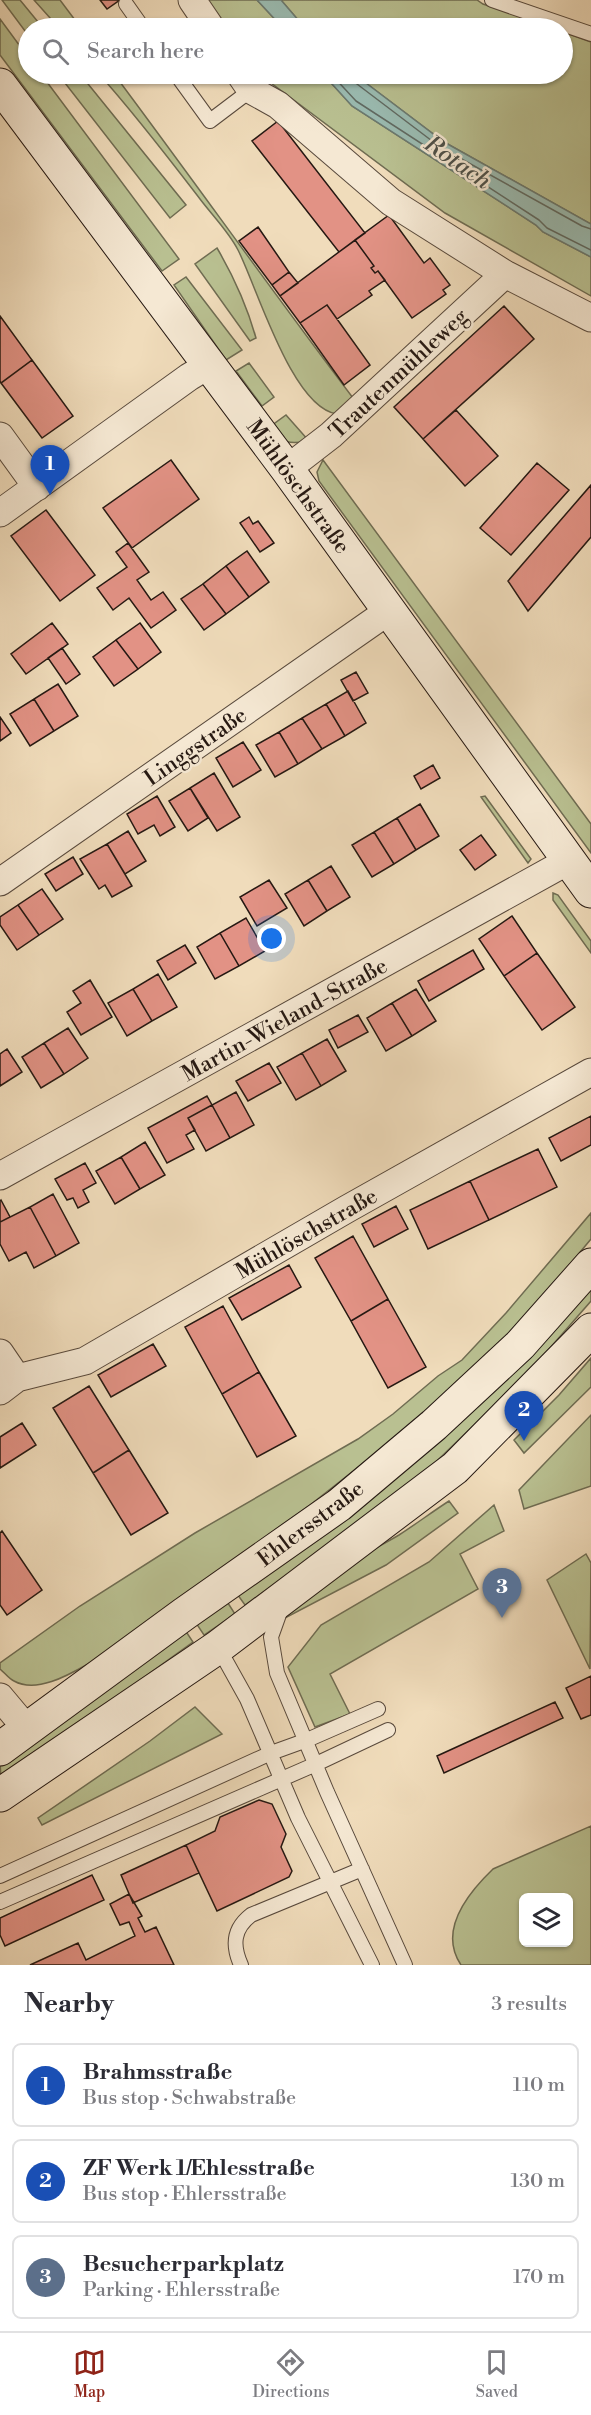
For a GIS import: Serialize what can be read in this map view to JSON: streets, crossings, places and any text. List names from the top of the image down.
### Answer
{
  "streets": {
    "street": [
      "Trautenmühleweg",
      "Mühlöschstraße",
      "Linggstraße",
      "Martin-Wieland-Straße",
      "Ehlersstraße"
    ]
  },
  "crossings": [
    ["Trautenmühleweg", "Mühlöschstraße"],
    ["Mühlöschstraße", "Linggstraße"],
    ["Mühlöschstraße", "Martin-Wieland-Straße"]
  ],
  "water": ["Rotach"],
  "page": {
    "search": "Search here",
    "pins": ["1", "2", "3"],
    "heading": ["Nearby", "3 results"],
    "list": [
      {
        "mark": "1",
        "name": "Brahmsstraße",
        "note": "Bus stop · Schwabstraße",
        "value": "110 m"
      },
      {
        "mark": "2",
        "name": "ZF Werk 1/Ehlesstraße",
        "note": "Bus stop · Ehlersstraße",
        "value": "130 m"
      },
      {
        "mark": "3",
        "name": "Besucherparkplatz",
        "note": "Parking · Ehlersstraße",
        "value": "170 m"
      }
    ],
    "nav": ["Map", "Directions", "Saved"]
  }
}
